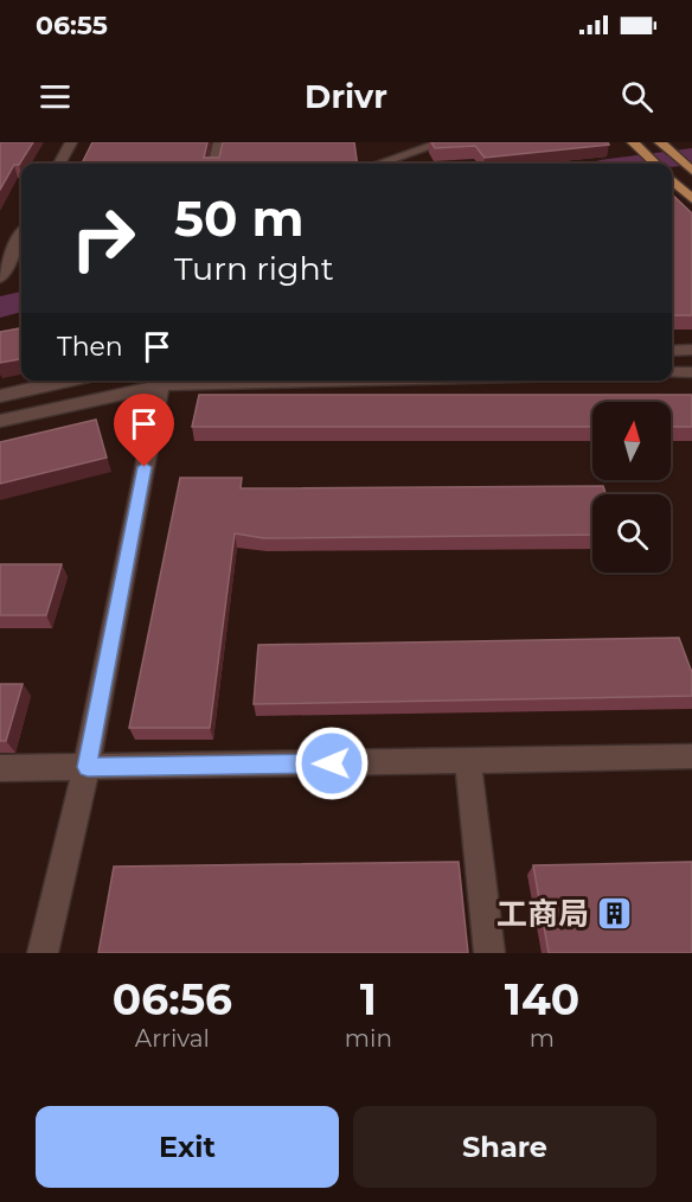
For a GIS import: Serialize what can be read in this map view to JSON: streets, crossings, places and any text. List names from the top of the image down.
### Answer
{
  "places": {
    "building": ["工商局"]
  },
  "north": "top",
  "page": {
    "status": "06:55",
    "header": "Drivr",
    "turn": ["50 m", "Turn right"],
    "then": "Then",
    "eta": [
      "06:56",
      "Arrival",
      "1",
      "min",
      "140",
      "m"
    ],
    "buttons": ["Exit", "Share"]
  }
}
